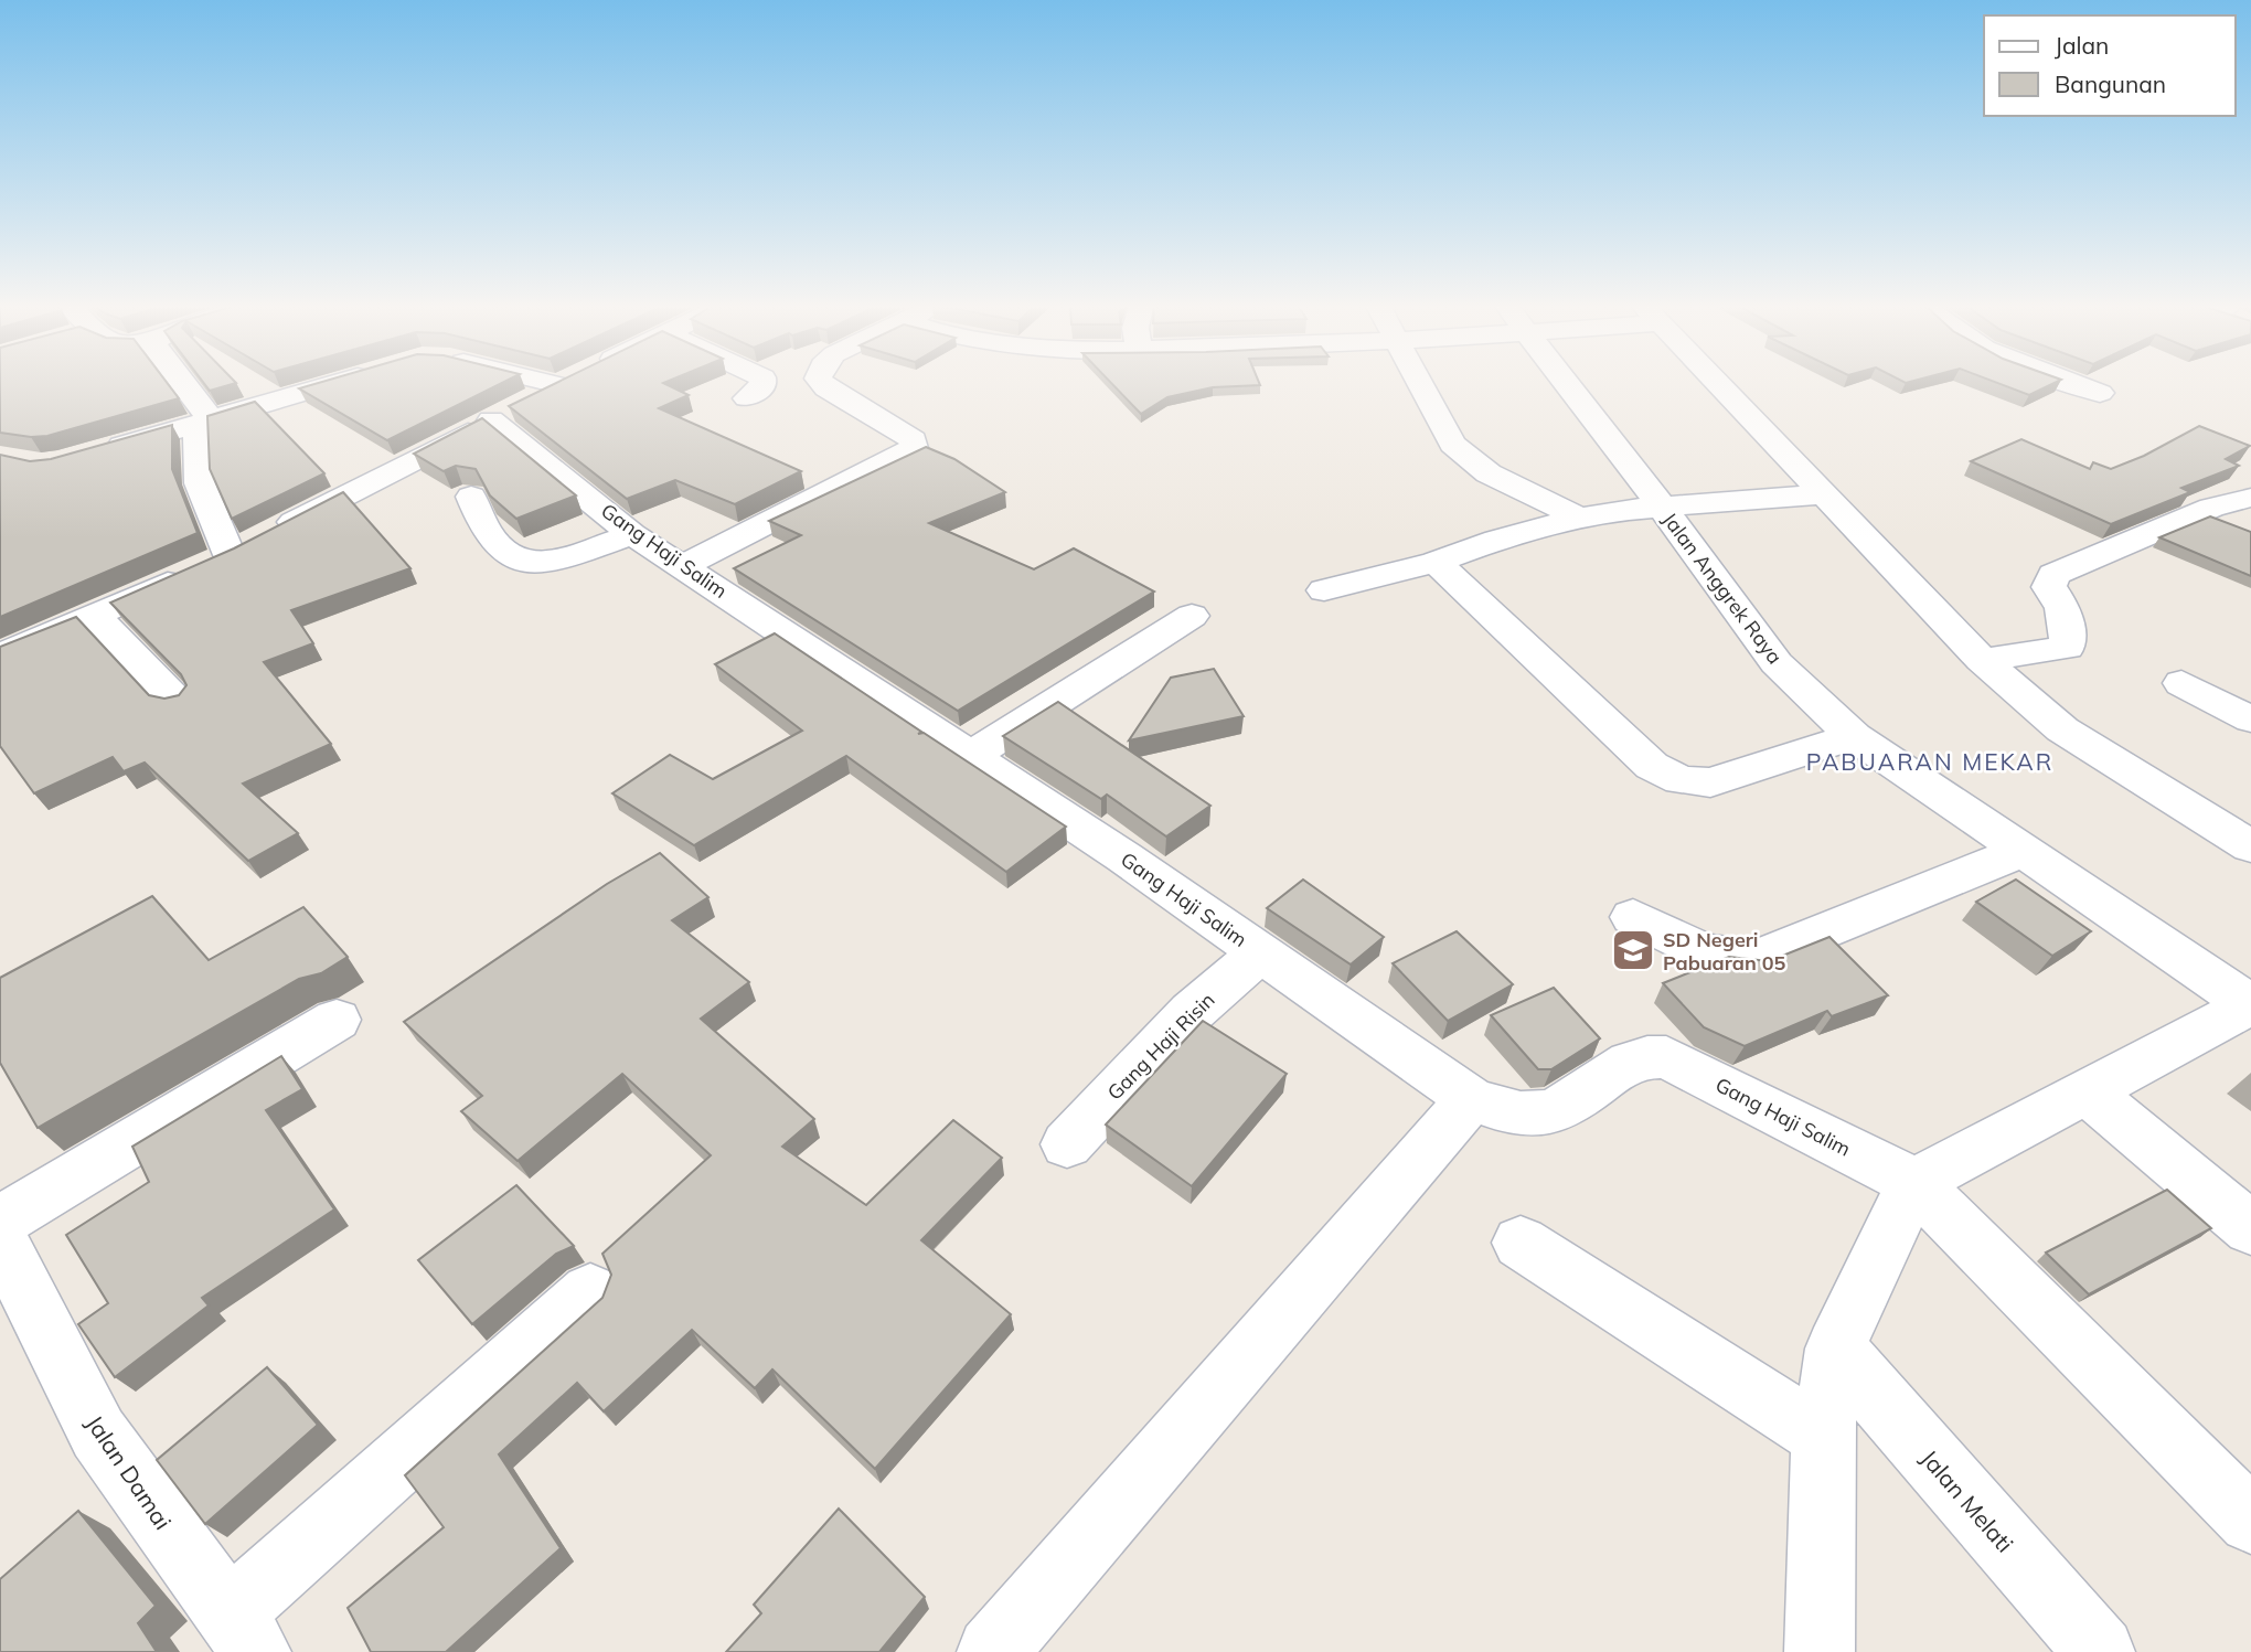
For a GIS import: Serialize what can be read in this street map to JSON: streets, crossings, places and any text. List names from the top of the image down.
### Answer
{
  "streets": {
    "street": [
      "Gang Haji Salim",
      "Jalan Anggrek Raya",
      "Gang Haji Risin",
      "Jalan Damai",
      "Jalan Melati"
    ]
  },
  "crossings": [
    ["Gang Haji Salim", "Gang Haji Risin"]
  ],
  "districts": ["PABUARAN MEKAR"],
  "places": {
    "school or university": ["SD Negeri Pabuaran 05"]
  },
  "legend": ["Jalan", "Bangunan"]
}
